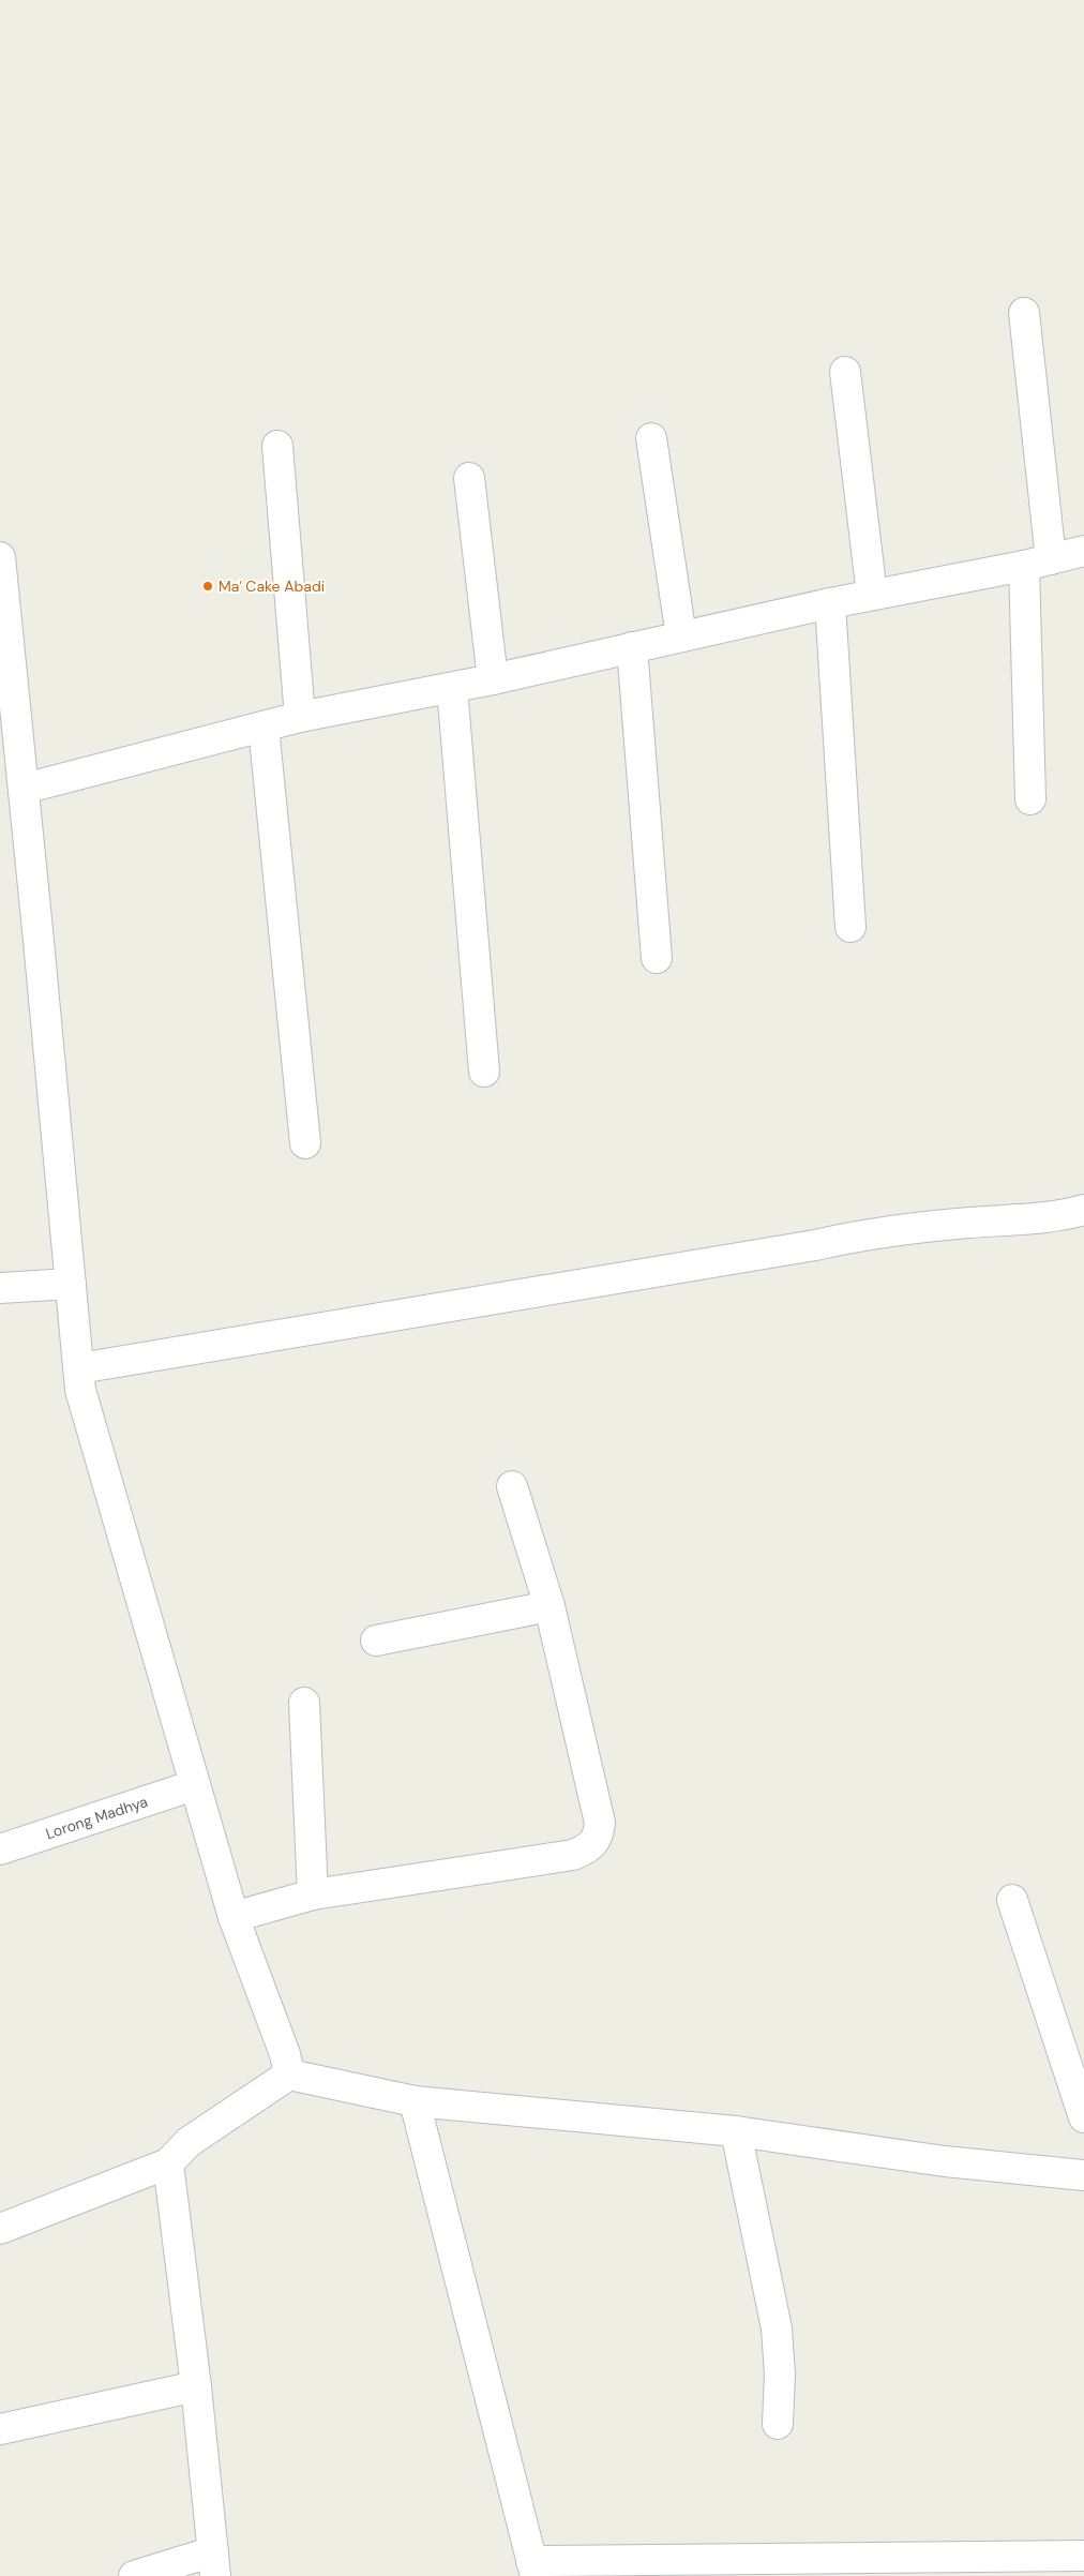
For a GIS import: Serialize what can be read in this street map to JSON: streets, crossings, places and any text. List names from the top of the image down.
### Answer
{
  "streets": {
    "street": ["Lorong Madhya"]
  },
  "places": ["Ma' Cake Abadi"]
}
